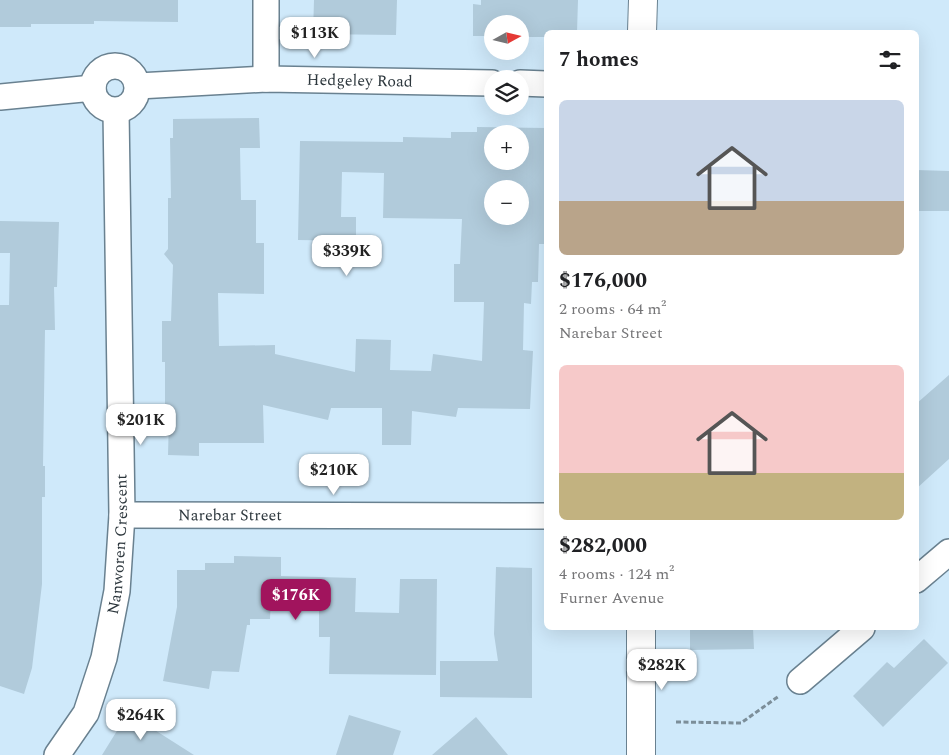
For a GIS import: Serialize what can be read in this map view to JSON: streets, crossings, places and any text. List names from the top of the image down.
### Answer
{
  "streets": {
    "street": ["Hedgeley Road", "Narebar Street", "Nanworen Crescent"]
  },
  "crossings": [
    ["Hedgeley Road", "Nanworen Crescent"],
    ["Narebar Street", "Nanworen Crescent"]
  ],
  "north": "right",
  "page": {
    "map_buttons": ["+", "−"],
    "price": [
      "$113K",
      "$339K",
      "$201K",
      "$210K",
      "$176K",
      "$282K",
      "$264K"
    ],
    "heading": "7 homes",
    "list": [
      {
        "name": "$176,000",
        "note": "2 rooms · 64 m² · Narebar Street"
      },
      {
        "name": "$282,000",
        "note": "4 rooms · 124 m² · Furner Avenue"
      }
    ]
  }
}
